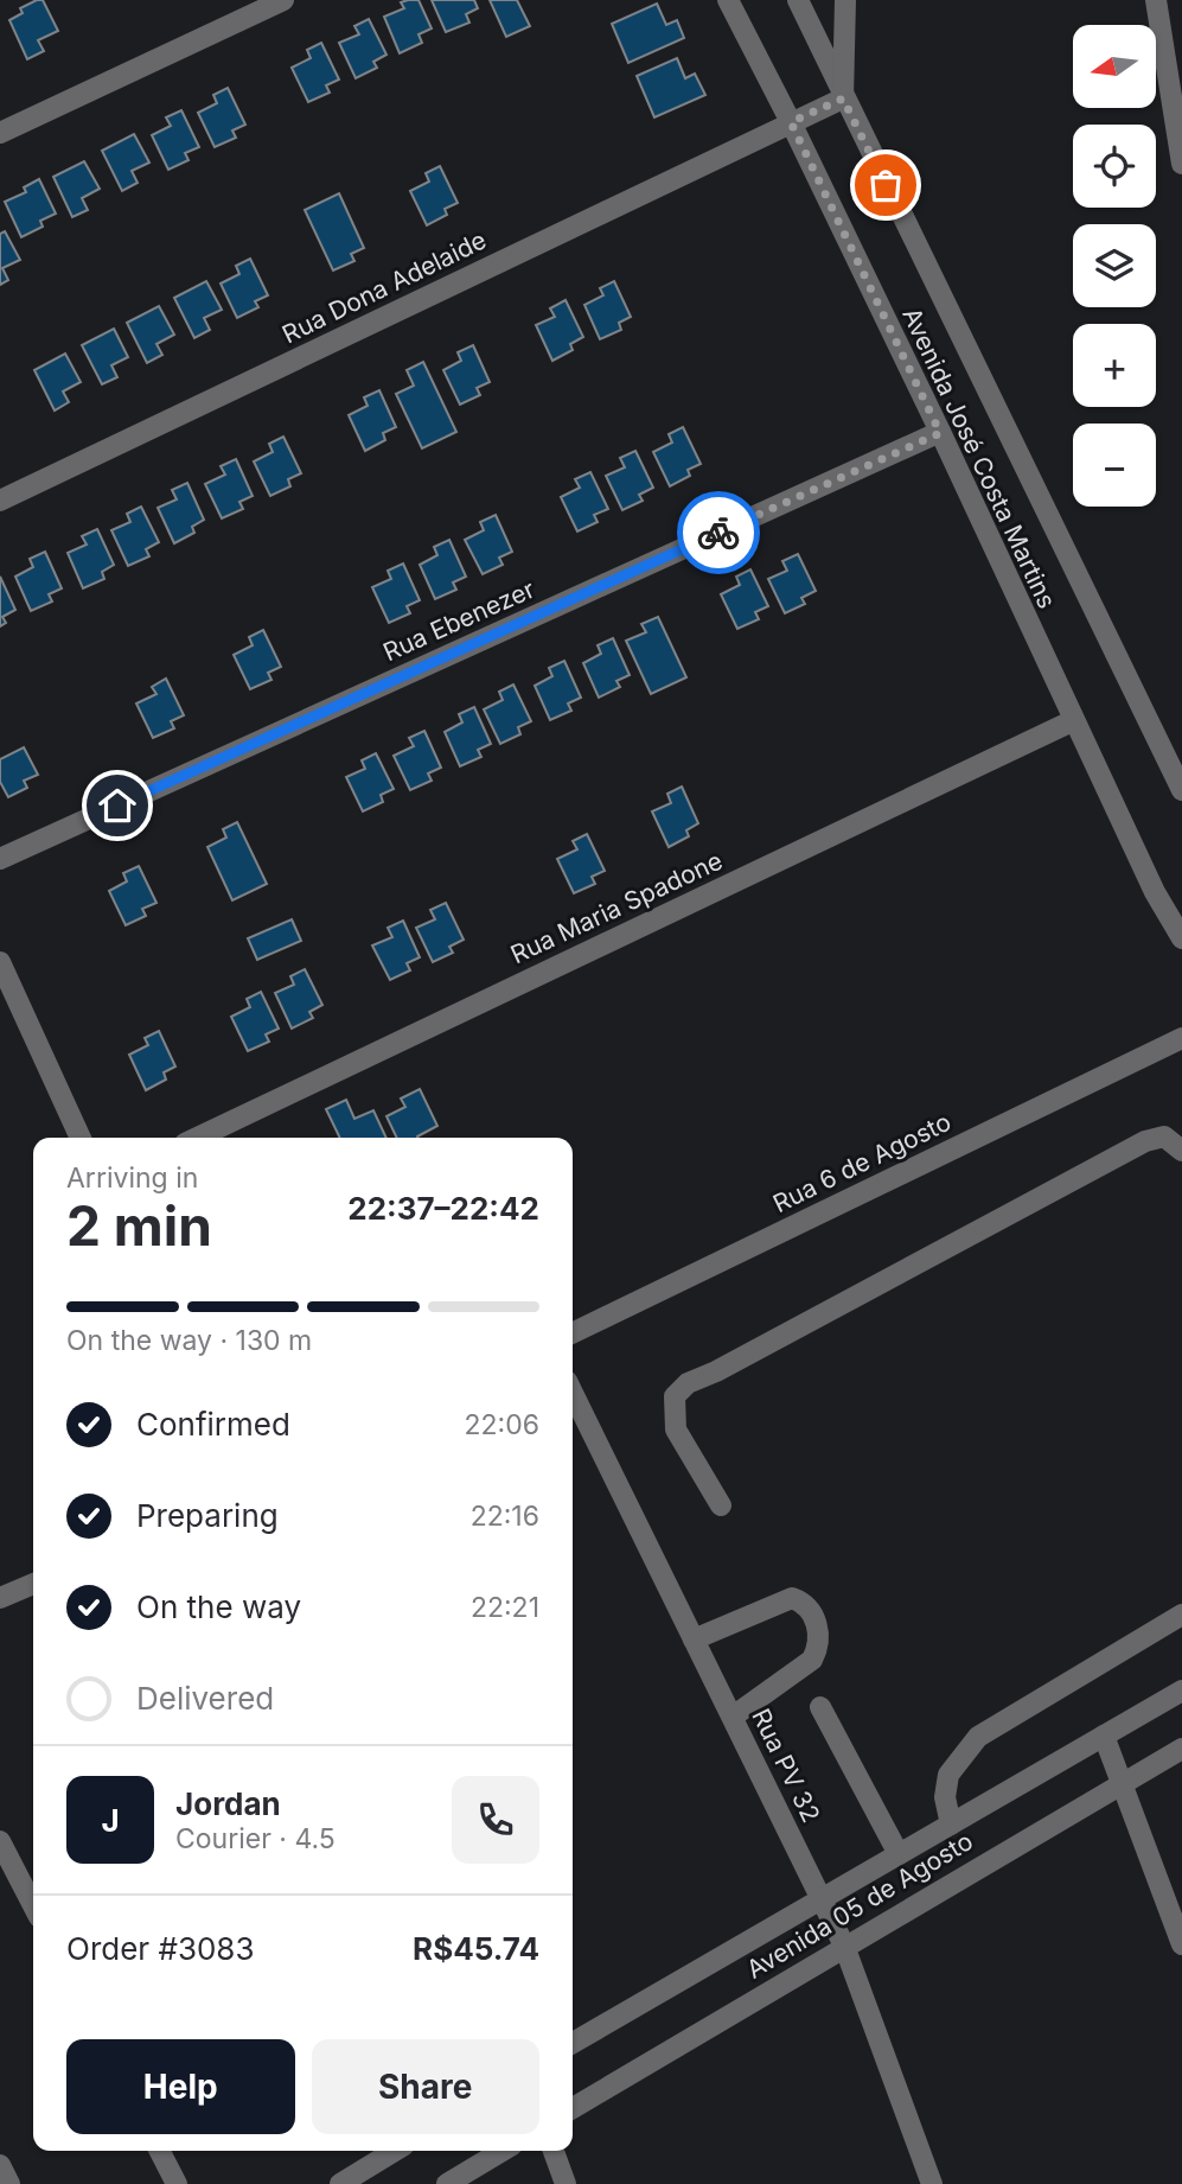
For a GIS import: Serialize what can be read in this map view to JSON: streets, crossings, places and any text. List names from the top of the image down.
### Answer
{
  "streets": {
    "street": [
      "Rua Dona Adelaide",
      "Avenida José Costa Martins",
      "Rua Ebenezer",
      "Rua Maria Spadone",
      "Rua 6 de Agosto",
      "Rua PV 32",
      "Avenida 05 de Agosto"
    ]
  },
  "crossings": [
    ["Rua Dona Adelaide", "Avenida José Costa Martins"],
    ["Avenida José Costa Martins", "Rua Ebenezer"],
    ["Avenida José Costa Martins", "Rua Maria Spadone"],
    ["Rua PV 32", "Avenida 05 de Agosto"]
  ],
  "north": "left",
  "page": {
    "map_buttons": ["+", "−"],
    "heading": ["2 min", "Arriving in", "22:37–22:42"],
    "panel": [
      "Jordan",
      "Courier · 4.5",
      "Order #3083",
      "R$45.74"
    ],
    "bar": "On the way · 130 m",
    "list": [
      ["Confirmed", "22:06"],
      ["Preparing", "22:16"],
      ["On the way", "22:21"],
      "Delivered"
    ],
    "round": "J",
    "buttons": ["Help", "Share"]
  }
}
